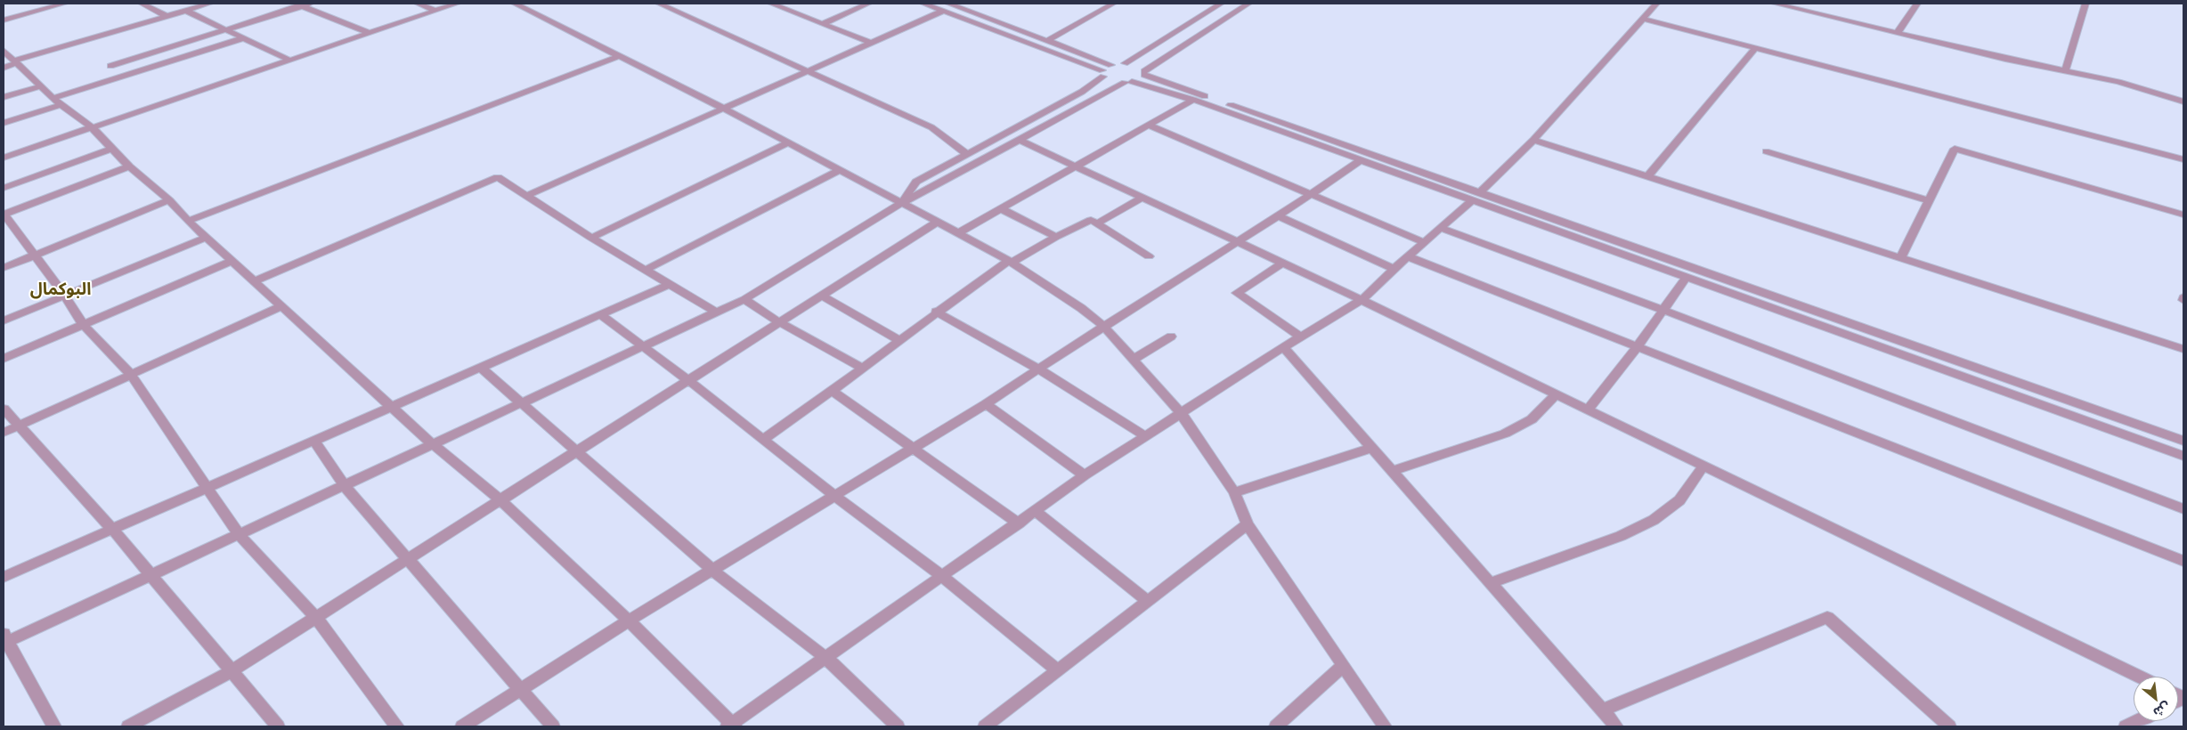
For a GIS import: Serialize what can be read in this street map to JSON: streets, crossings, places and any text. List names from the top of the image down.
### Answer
{
  "districts": ["البوكمال"],
  "north": "bottom right"
}
